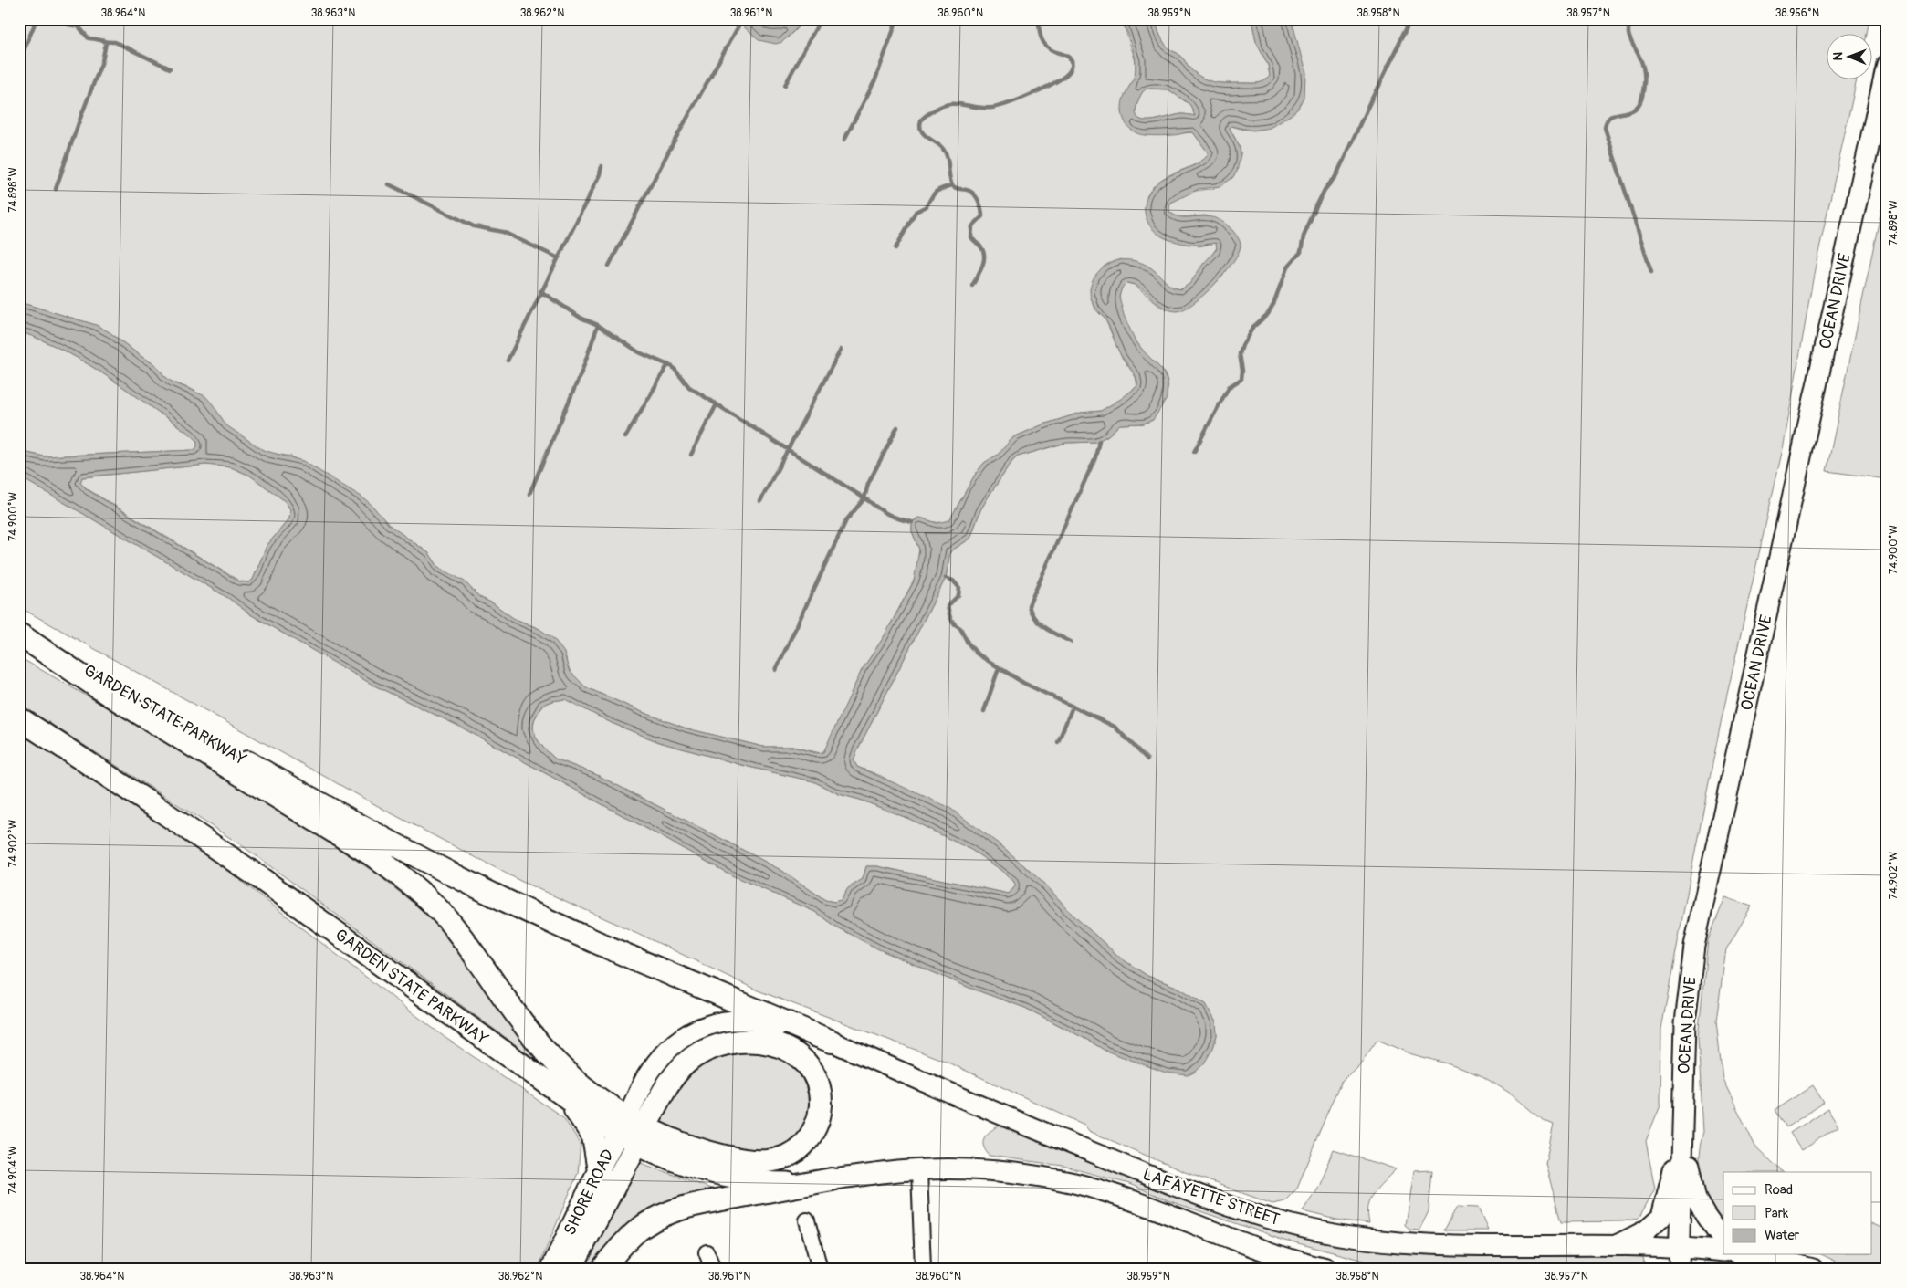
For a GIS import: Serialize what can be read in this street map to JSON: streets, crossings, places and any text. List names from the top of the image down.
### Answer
{
  "streets": {
    "highway": ["GARDEN STATE PARKWAY", "SHORE ROAD"],
    "main road": ["OCEAN DRIVE", "LAFAYETTE STREET"]
  },
  "crossings": [
    ["OCEAN DRIVE", "LAFAYETTE STREET"],
    ["GARDEN STATE PARKWAY", "SHORE ROAD"],
    ["GARDEN STATE PARKWAY", "LAFAYETTE STREET"],
    ["SHORE ROAD", "LAFAYETTE STREET"]
  ],
  "legend": ["Road", "Park", "Water"],
  "north": "left",
  "coordinates": [
    "38.964°N",
    "38.963°N",
    "38.962°N",
    "38.961°N",
    "38.960°N",
    "38.959°N",
    "38.958°N",
    "38.957°N",
    "38.956°N",
    "74.898°W",
    "74.900°W",
    "74.902°W",
    "74.904°W"
  ]
}
